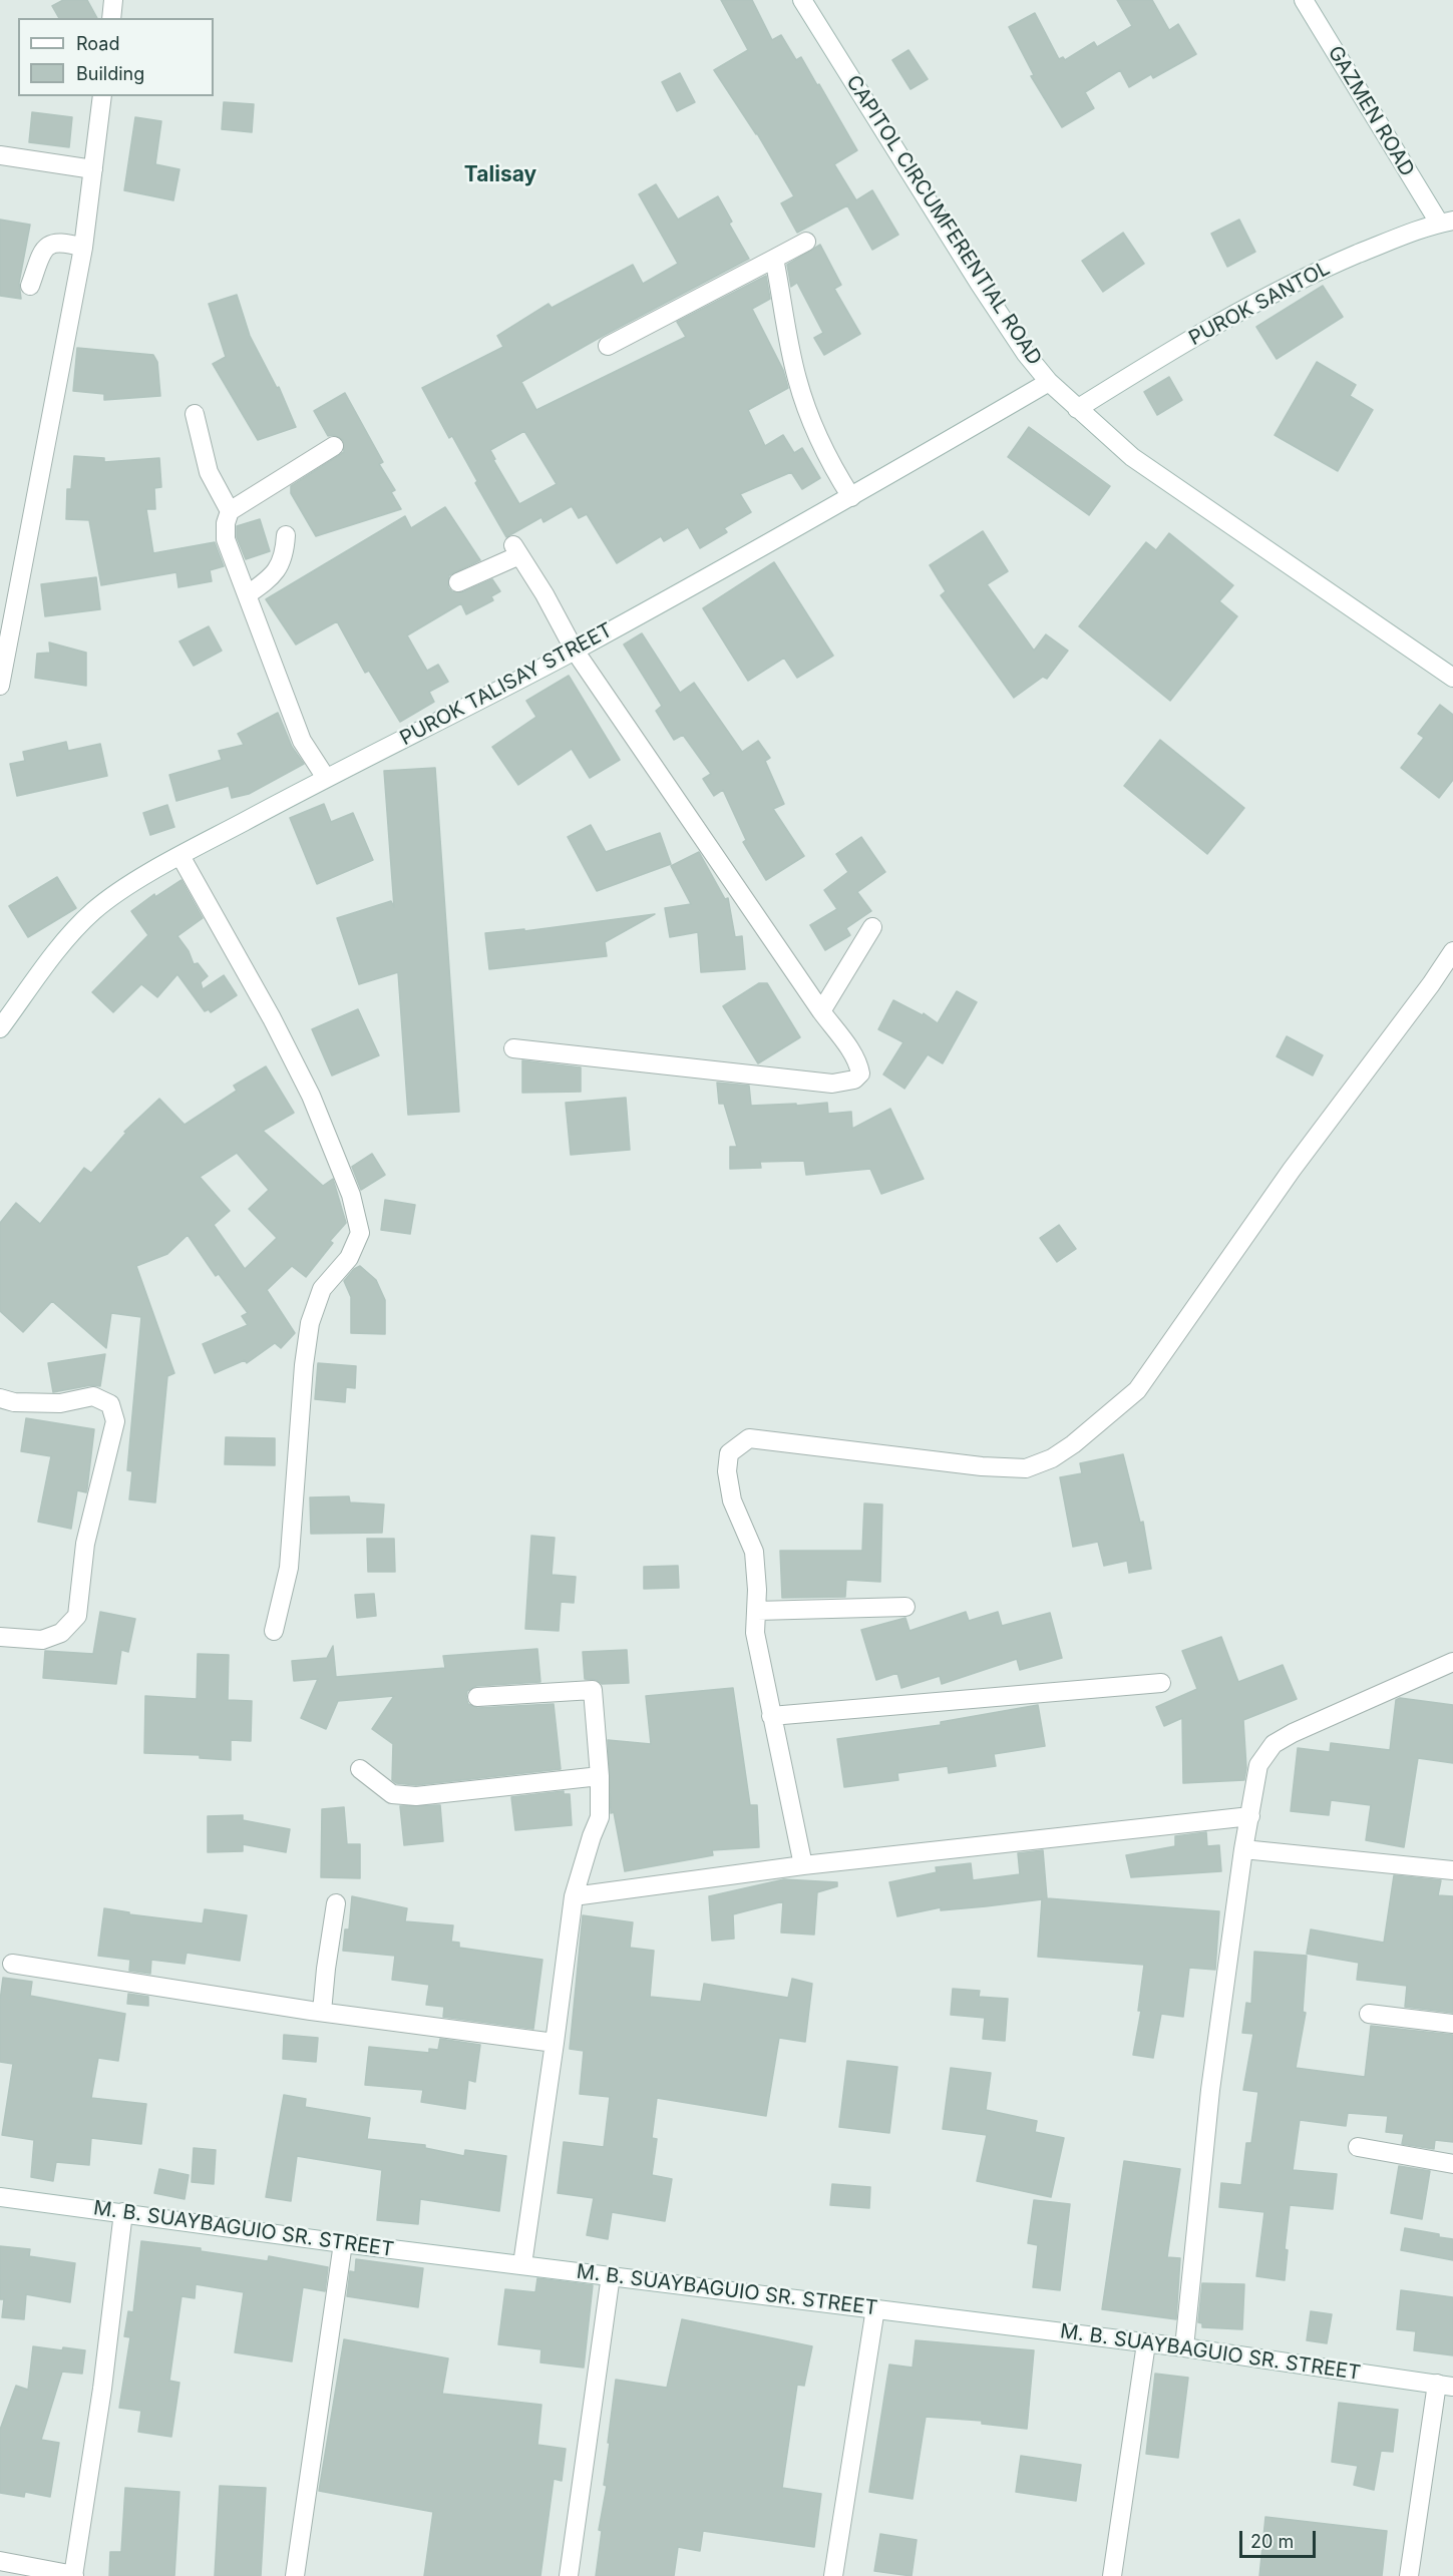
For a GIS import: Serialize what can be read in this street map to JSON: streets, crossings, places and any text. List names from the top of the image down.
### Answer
{
  "streets": {
    "street": [
      "GAZMEN ROAD",
      "CAPITOL CIRCUMFERENTIAL ROAD",
      "PUROK SANTOL",
      "PUROK TALISAY STREET",
      "M. B. SUAYBAGUIO SR. STREET"
    ]
  },
  "crossings": [
    ["GAZMEN ROAD", "PUROK SANTOL"],
    ["CAPITOL CIRCUMFERENTIAL ROAD", "PUROK SANTOL"],
    ["CAPITOL CIRCUMFERENTIAL ROAD", "PUROK TALISAY STREET"]
  ],
  "districts": ["Talisay"],
  "legend": ["Road", "Building"],
  "scale_bar": "20 m"
}
